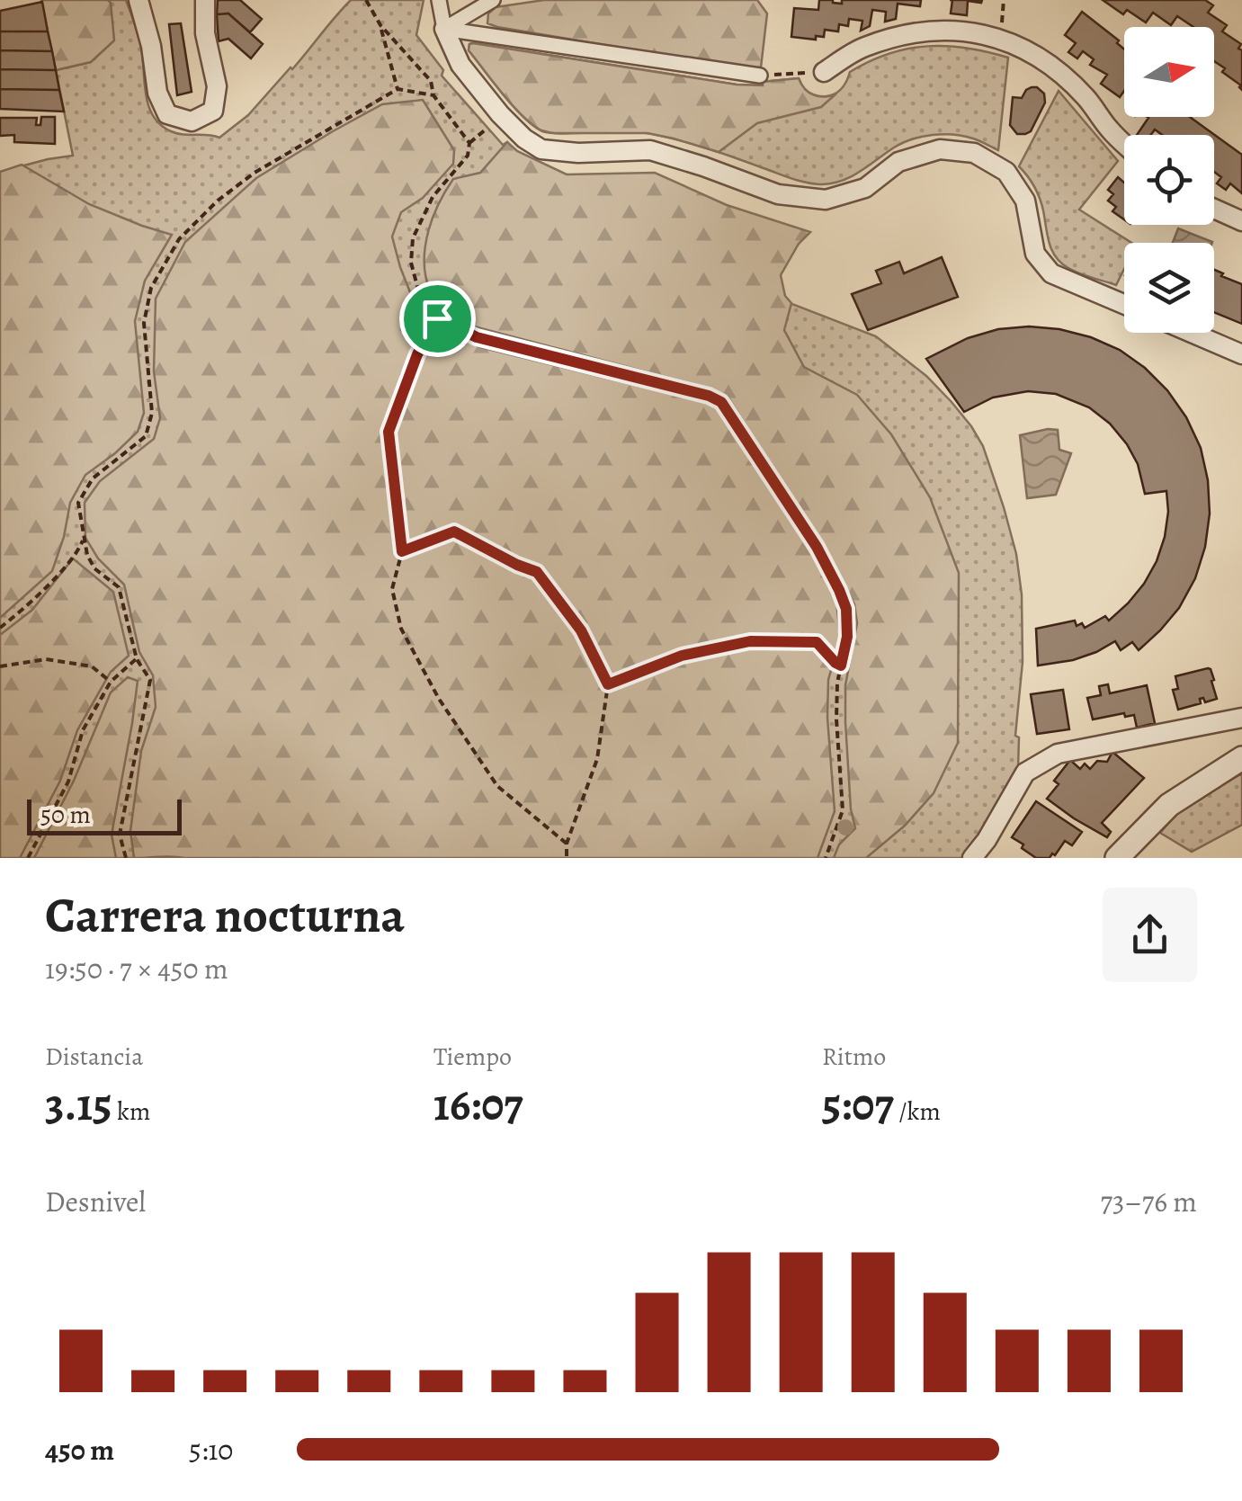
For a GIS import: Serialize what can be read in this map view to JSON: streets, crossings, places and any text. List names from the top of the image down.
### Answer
{
  "scale_bar": "50 m",
  "north": "right",
  "page": {
    "scale": "50 m",
    "heading": ["Carrera nocturna", "19:50 · 7 × 450 m"],
    "stats": [
      ["Distancia", "3.15 km"],
      ["Tiempo", "16:07"],
      ["Ritmo", "5:07 /km"]
    ],
    "chart": ["Desnivel", "73–76 m"],
    "list": [
      {
        "name": "450 m",
        "note": "5:10"
      }
    ]
  }
}
